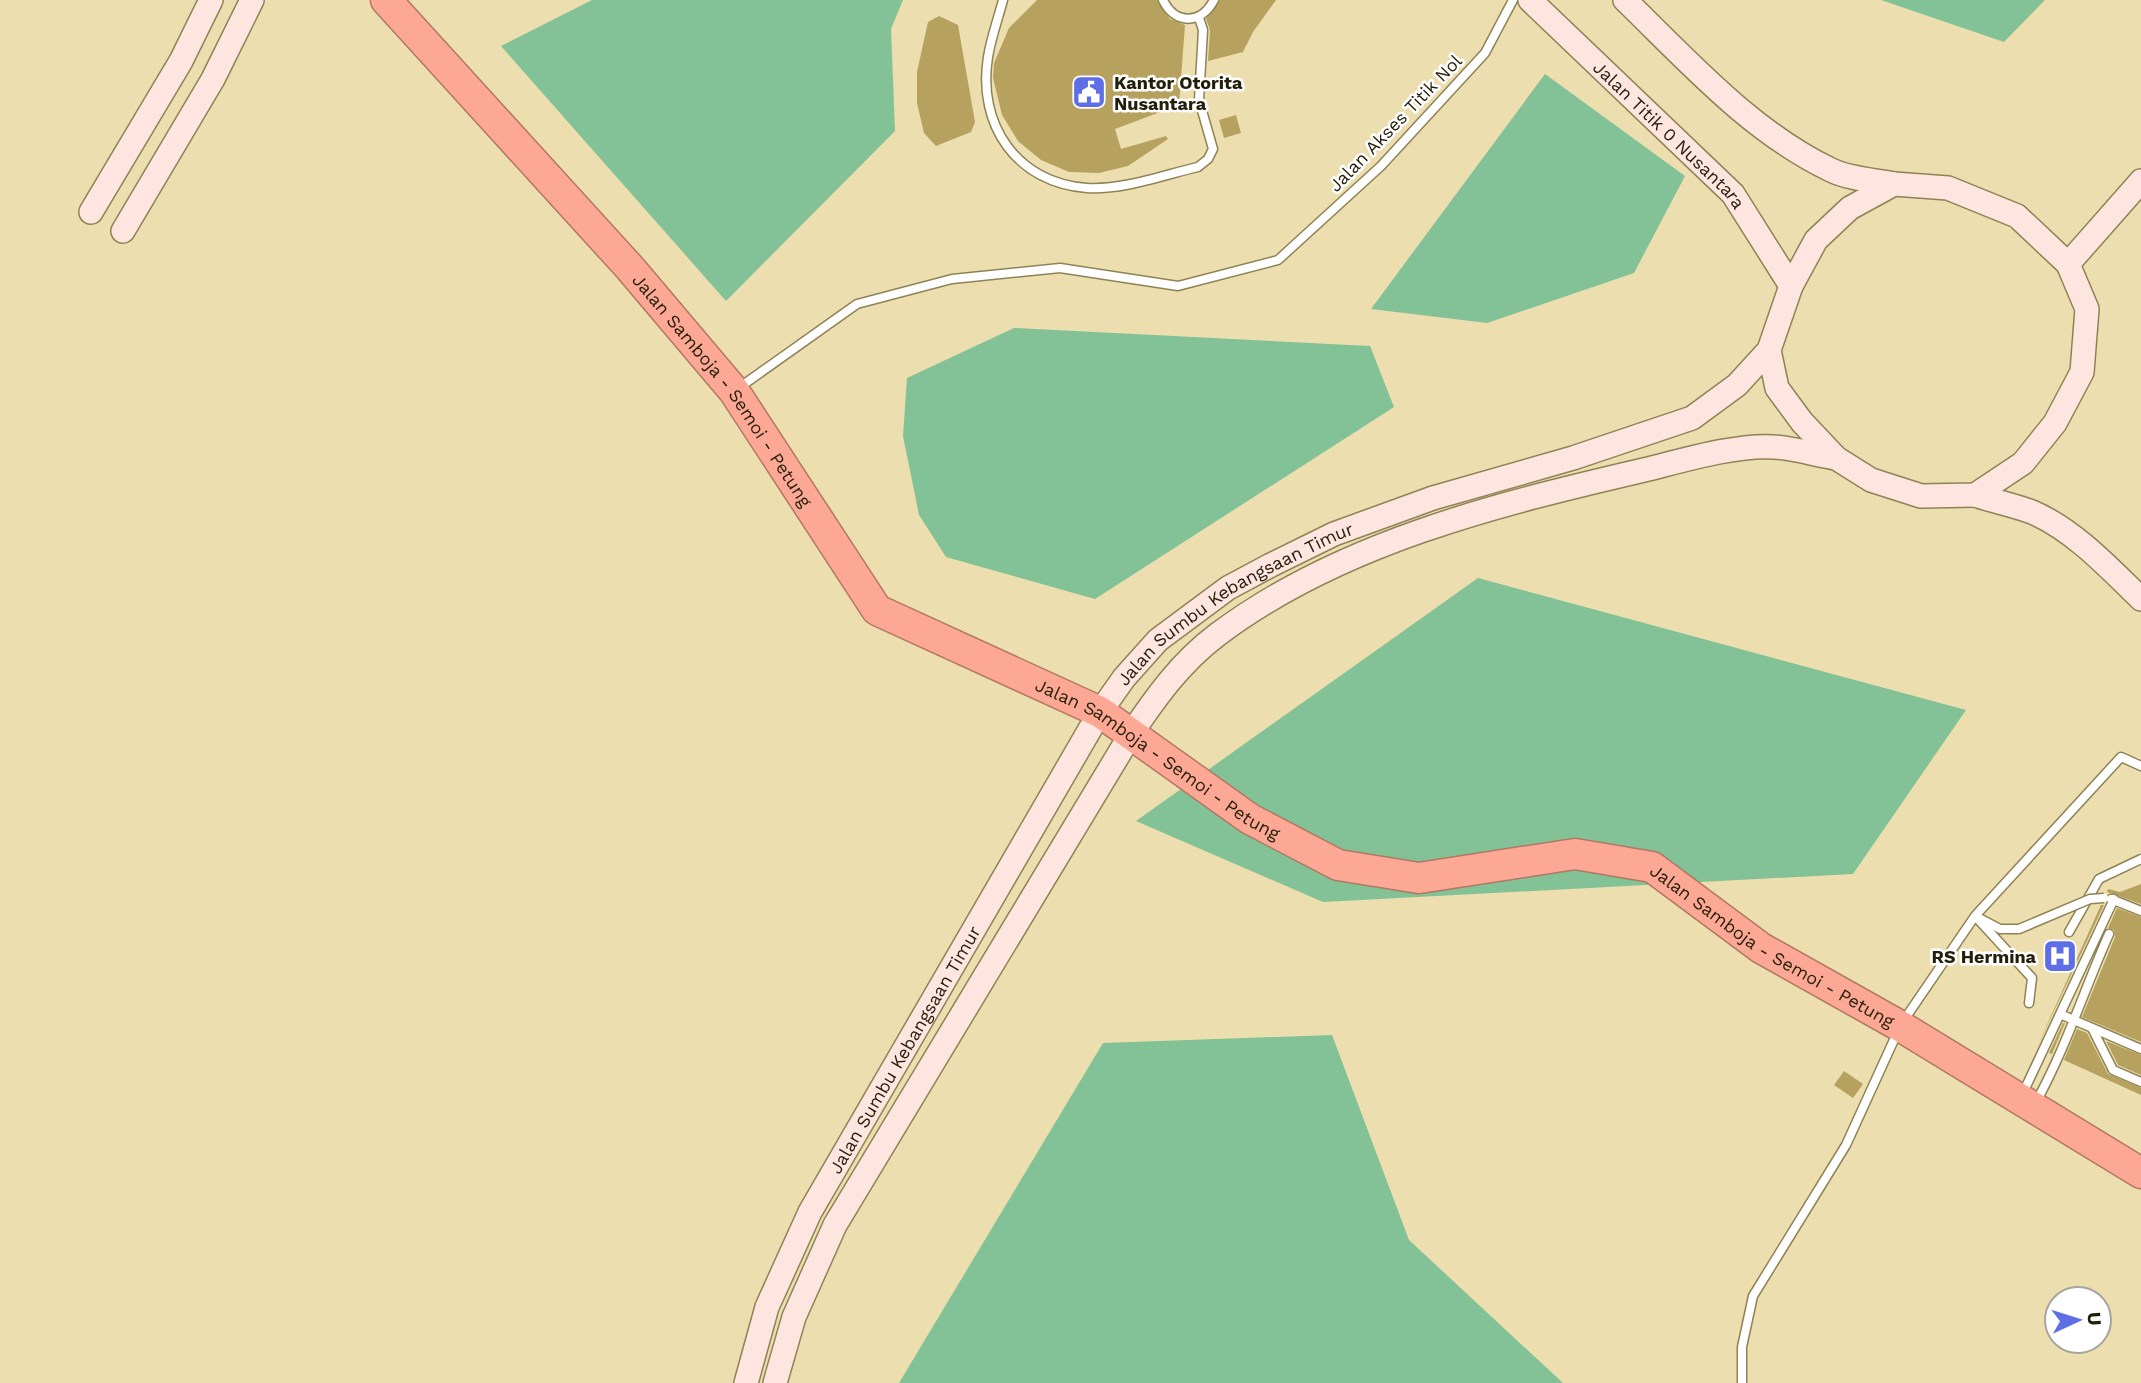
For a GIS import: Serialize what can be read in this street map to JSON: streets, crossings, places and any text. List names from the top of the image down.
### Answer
{
  "streets": {
    "highway": ["Jalan Samboja - Semoi - Petung"],
    "street": ["Jalan Titik 0 Nusantara", "Jalan Sumbu Kebangsaan Timur"],
    "lane": ["Jalan Akses Titik Nol"]
  },
  "crossings": [
    ["Jalan Akses Titik Nol", "Jalan Samboja - Semoi - Petung"],
    ["Jalan Titik 0 Nusantara", "Jalan Sumbu Kebangsaan Timur"],
    ["Jalan Samboja - Semoi - Petung", "Jalan Sumbu Kebangsaan Timur"]
  ],
  "places": {
    "public building": ["Kantor Otorita Nusantara"],
    "hospital": ["RS Hermina"]
  },
  "north": "right"
}
